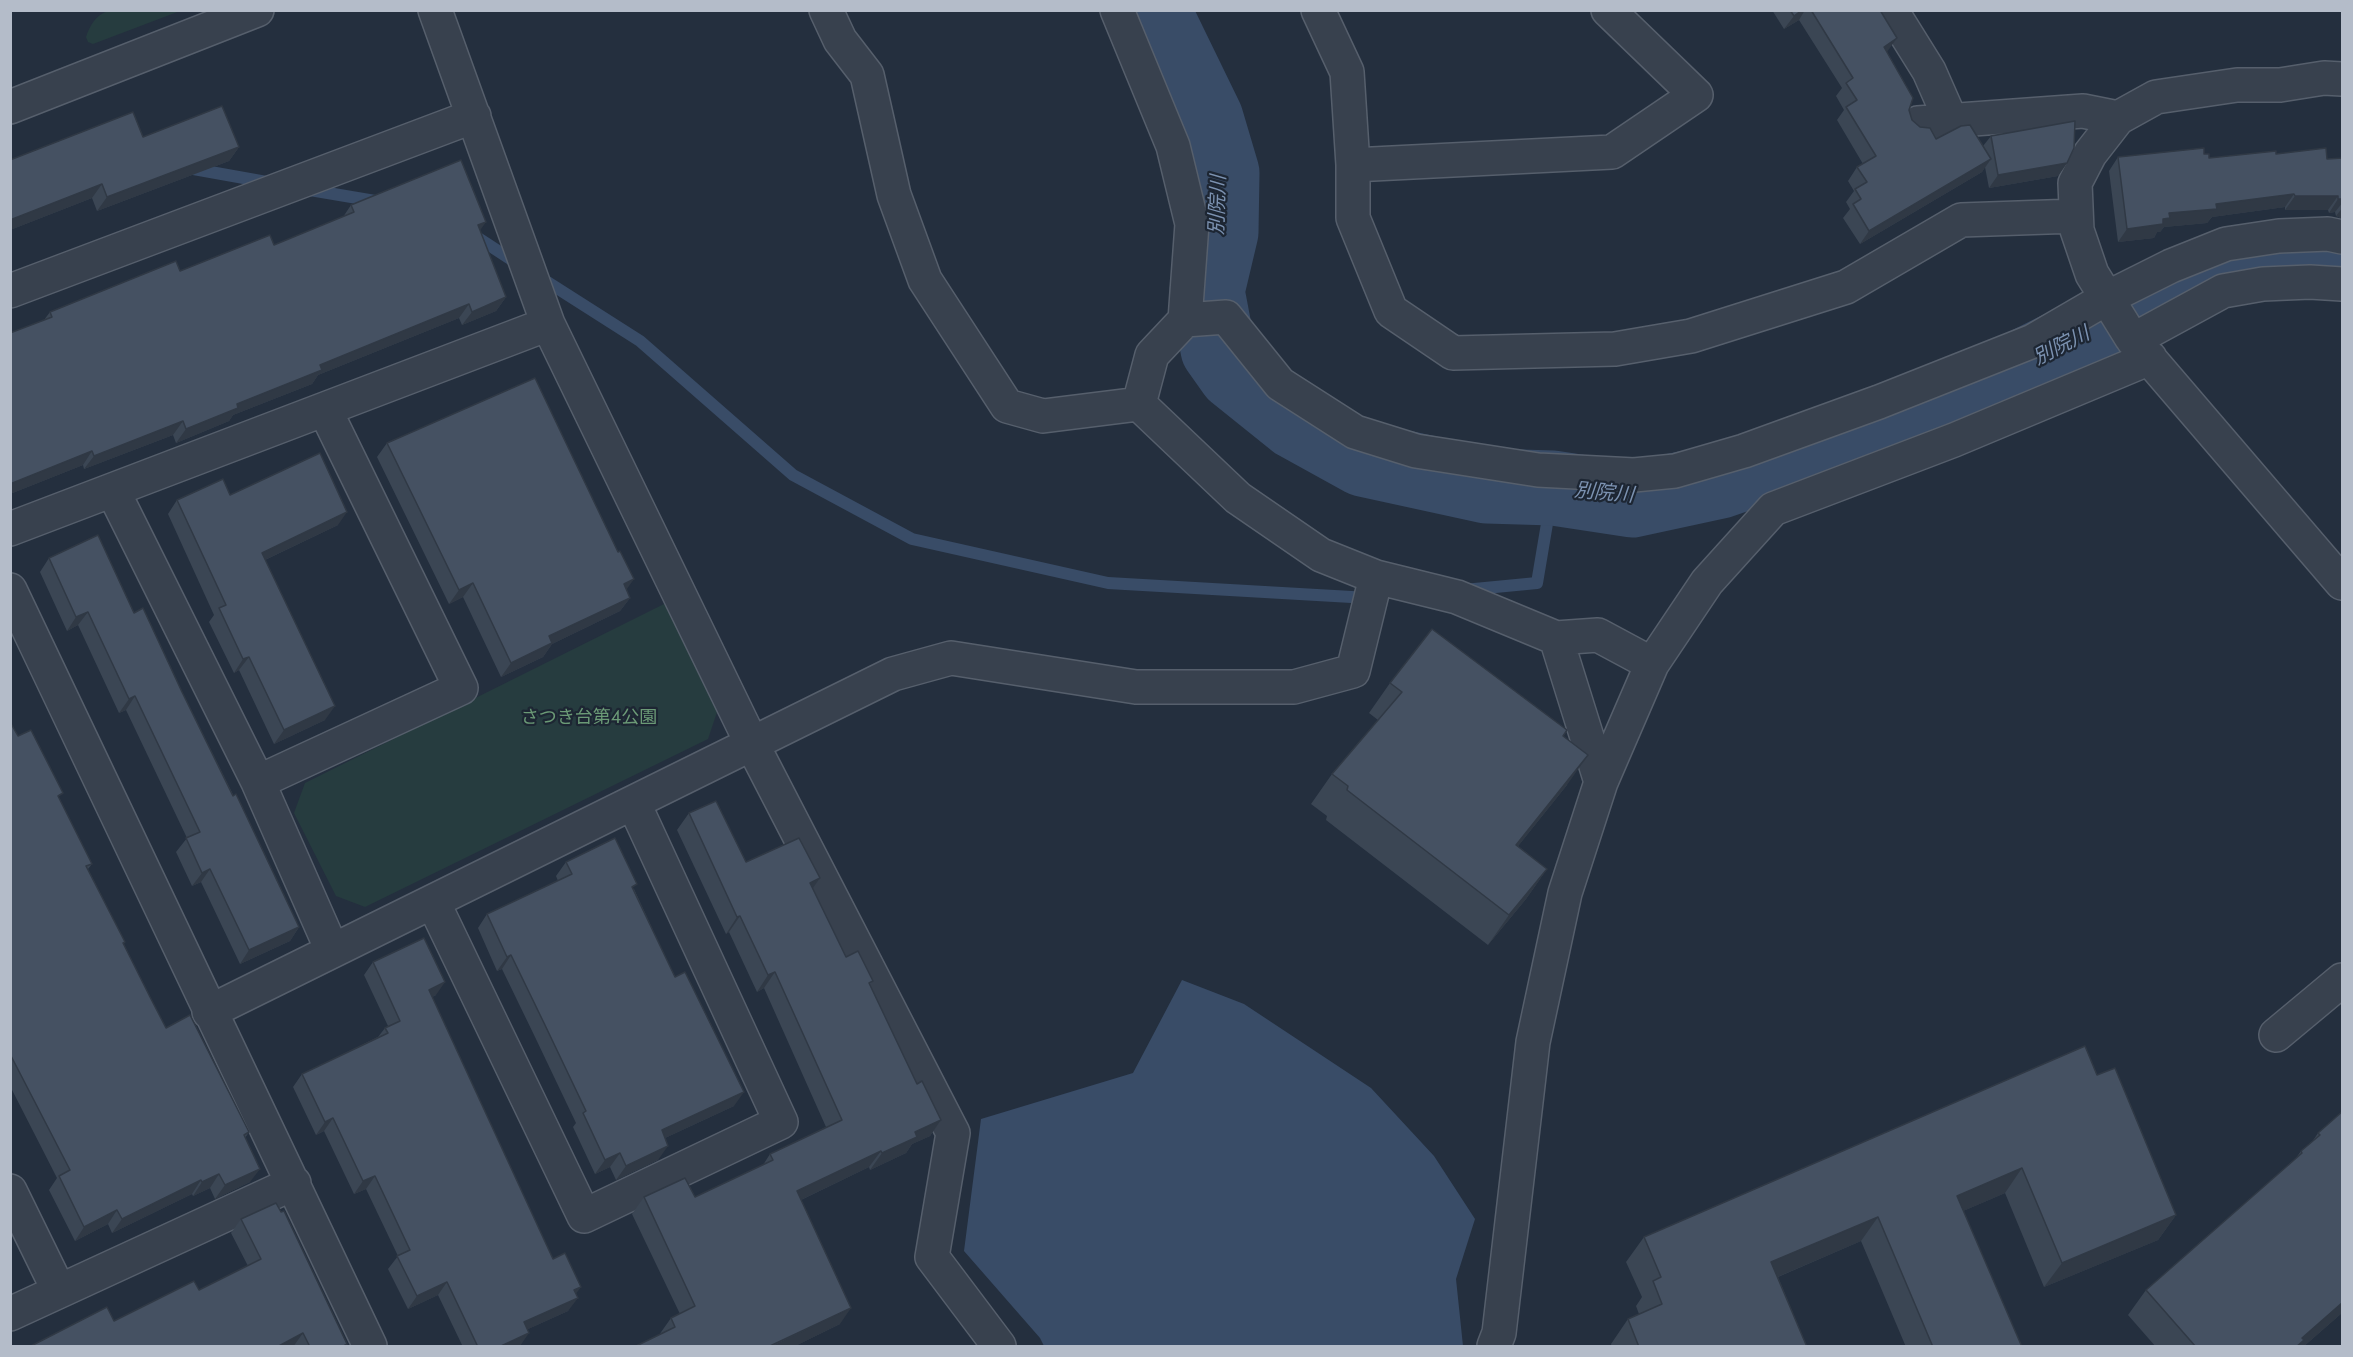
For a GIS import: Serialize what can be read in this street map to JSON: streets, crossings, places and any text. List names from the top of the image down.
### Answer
{
  "water": ["別院川"],
  "parks": ["さつき台第4公園"]
}
